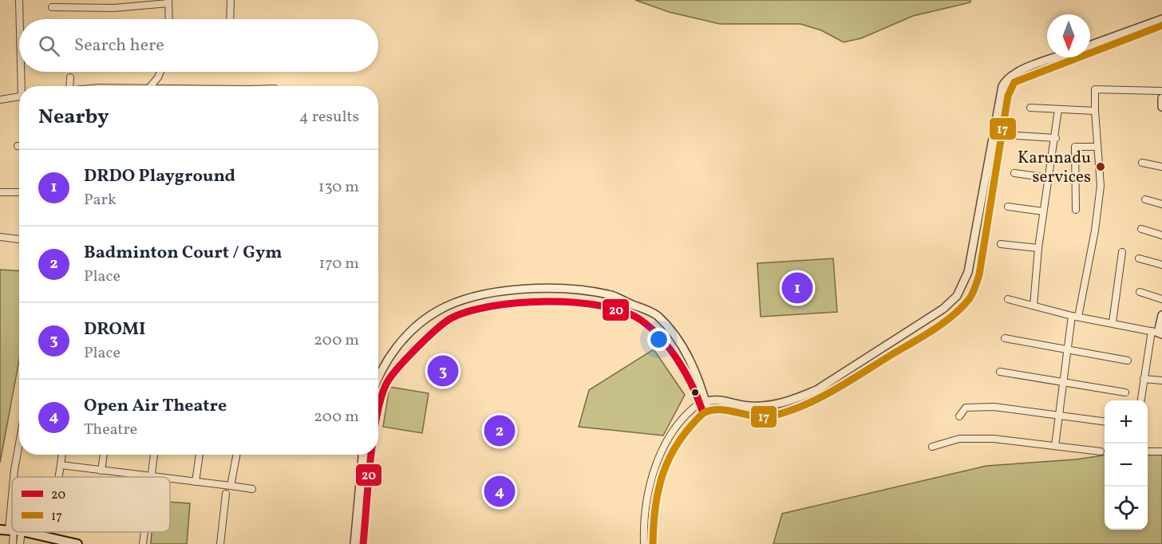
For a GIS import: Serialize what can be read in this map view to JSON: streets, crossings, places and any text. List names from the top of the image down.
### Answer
{
  "places": ["Karunadu services"],
  "lines": ["transit line 17", "transit line 20"],
  "legend": ["20", "17"],
  "north": "bottom",
  "page": {
    "search": "Search here",
    "heading": ["Nearby", "4 results"],
    "list": [
      {
        "mark": "1",
        "name": "DRDO Playground",
        "note": "Park",
        "value": "130 m"
      },
      {
        "mark": "2",
        "name": "Badminton Court / Gym",
        "note": "Place",
        "value": "170 m"
      },
      {
        "mark": "3",
        "name": "DROMI",
        "note": "Place",
        "value": "200 m"
      },
      {
        "mark": "4",
        "name": "Open Air Theatre",
        "note": "Theatre",
        "value": "200 m"
      }
    ],
    "pins": [
      "1",
      "3",
      "2",
      "4"
    ],
    "map_buttons": ["+", "−"]
  }
}
